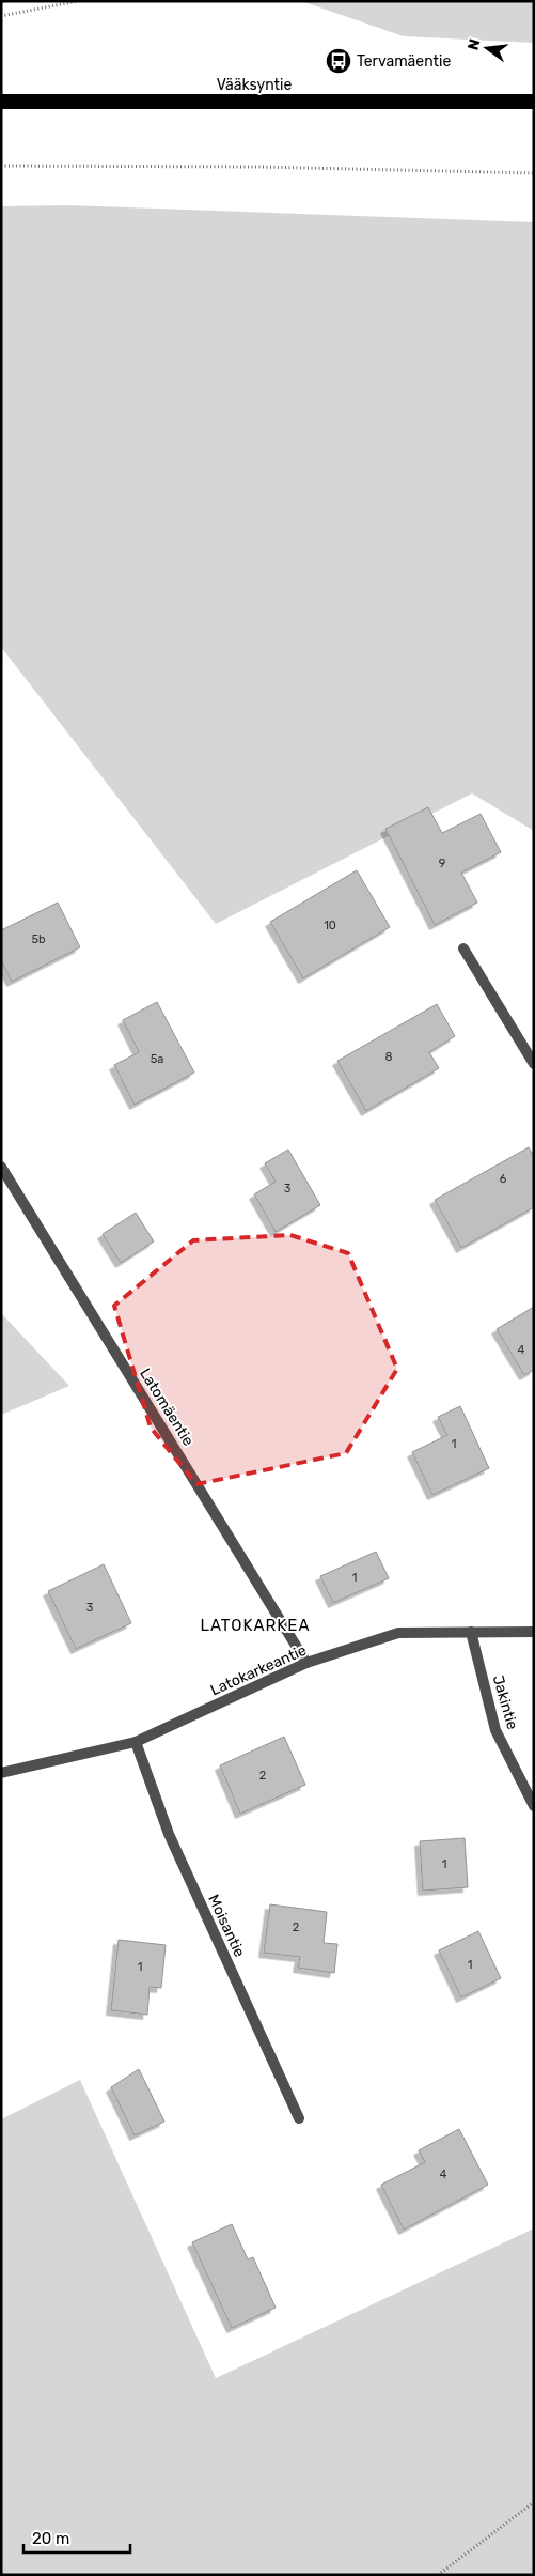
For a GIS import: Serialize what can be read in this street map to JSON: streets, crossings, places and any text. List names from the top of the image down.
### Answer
{
  "streets": {
    "highway": ["Vääksyntie"],
    "street": [
      "Latomäentie",
      "Latokarkeantie",
      "Jakintie",
      "Moisantie"
    ]
  },
  "crossings": [
    ["Latomäentie", "Latokarkeantie"],
    ["Latokarkeantie", "Jakintie"],
    ["Latokarkeantie", "Moisantie"]
  ],
  "districts": ["LATOKARKEA"],
  "places": {
    "bus stop": ["Tervamäentie"]
  },
  "house_numbers": [
    "9",
    "10",
    "5b",
    "8",
    "5a",
    "6",
    "3",
    "4",
    "1",
    "1",
    "3",
    "2",
    "1",
    "2",
    "1",
    "1",
    "4"
  ],
  "scale_bar": "20 m",
  "north": "left"
}
